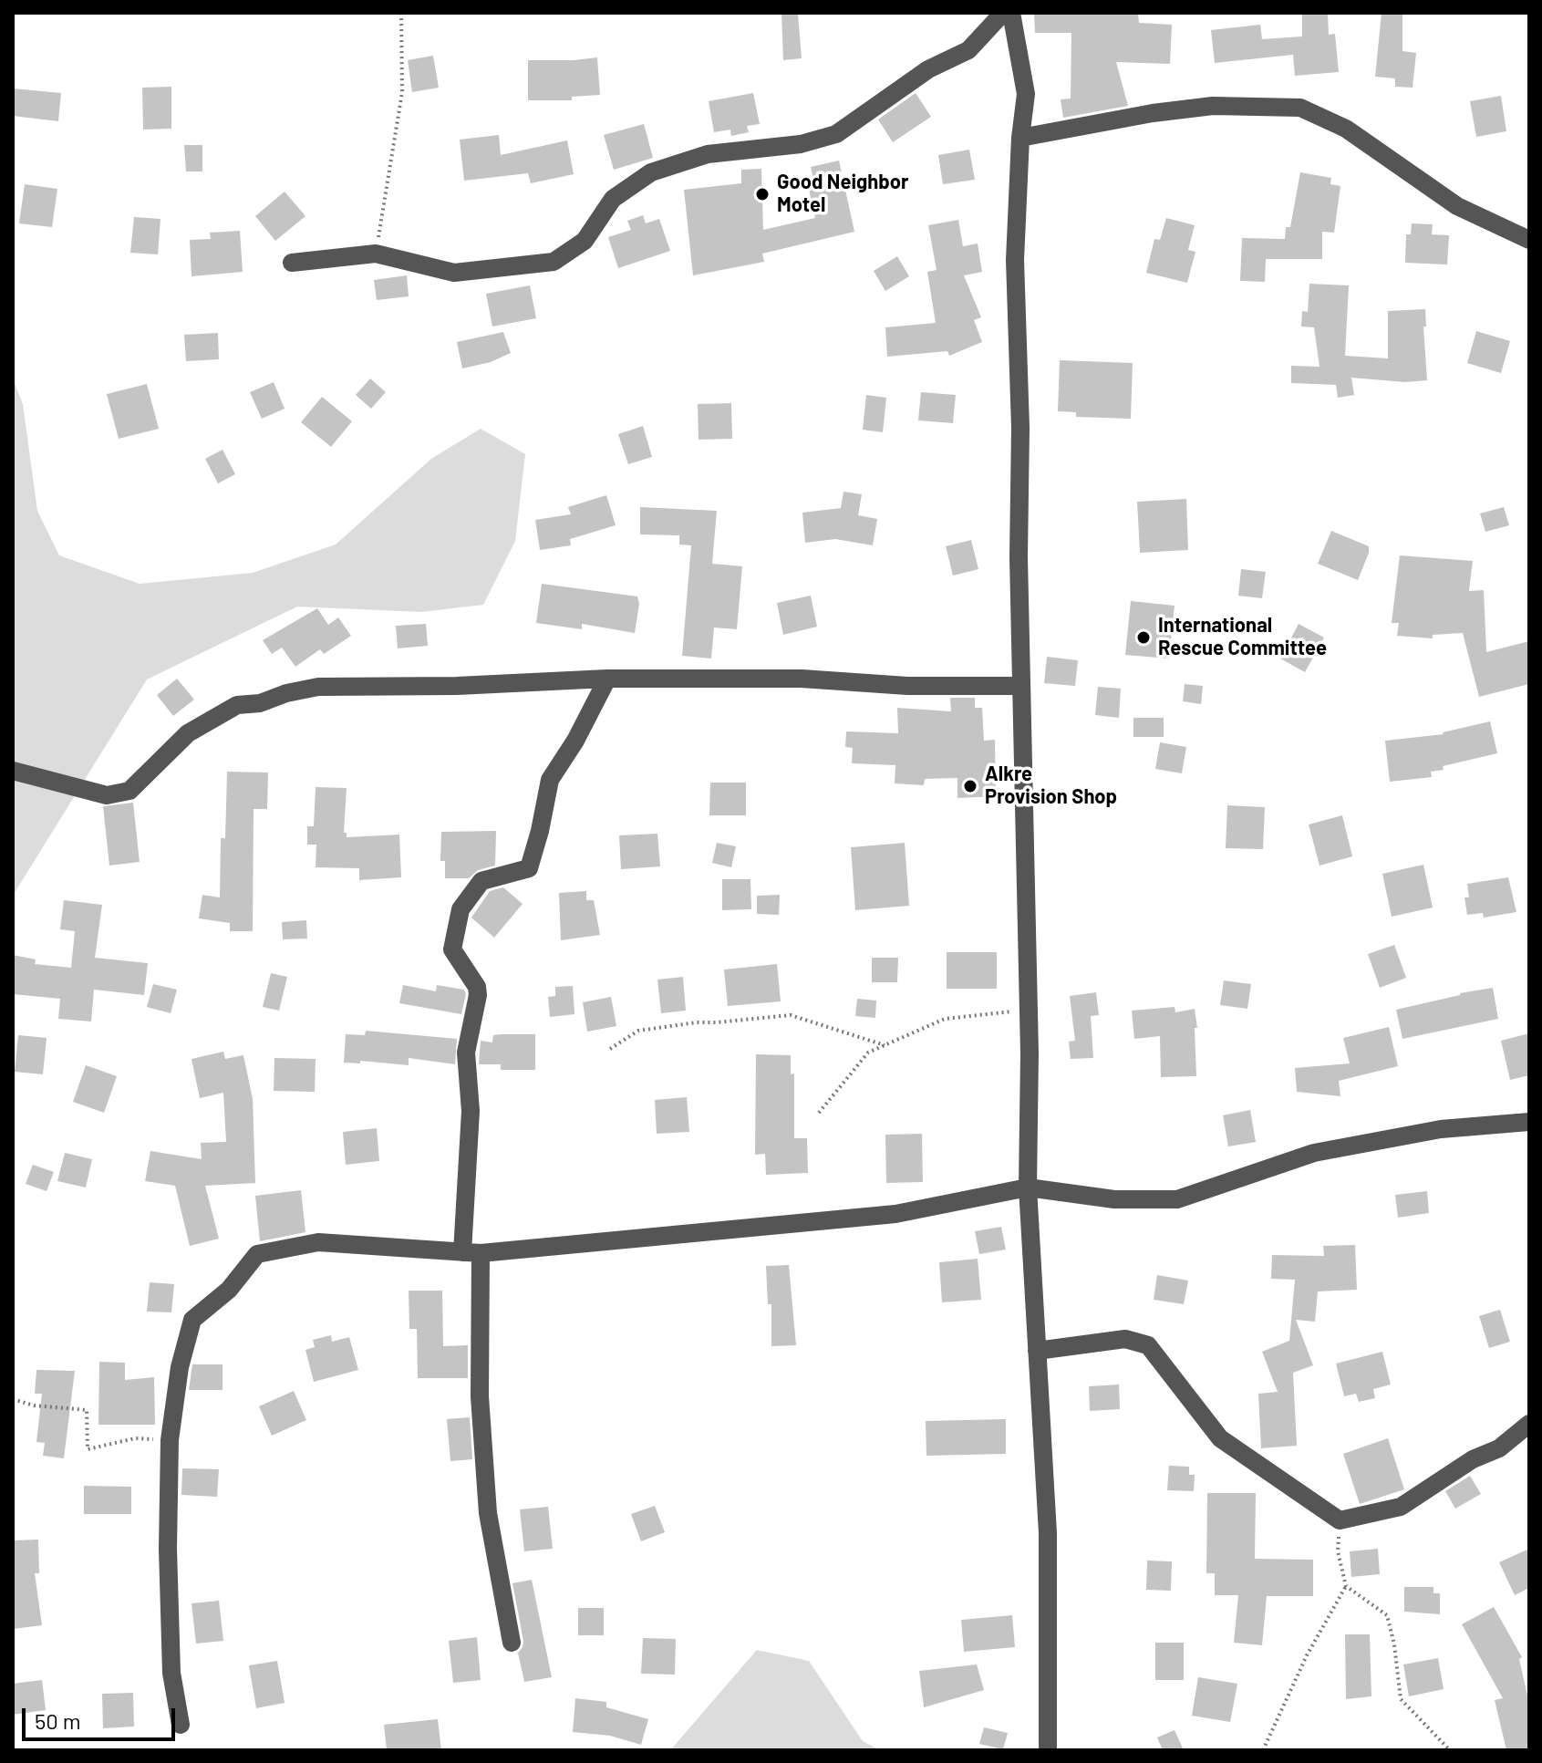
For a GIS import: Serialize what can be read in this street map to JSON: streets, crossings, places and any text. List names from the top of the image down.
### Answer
{
  "places": ["Good Neighbor Motel", "International Rescue Committee", "Alkre Provision Shop"],
  "scale_bar": "50 m"
}
